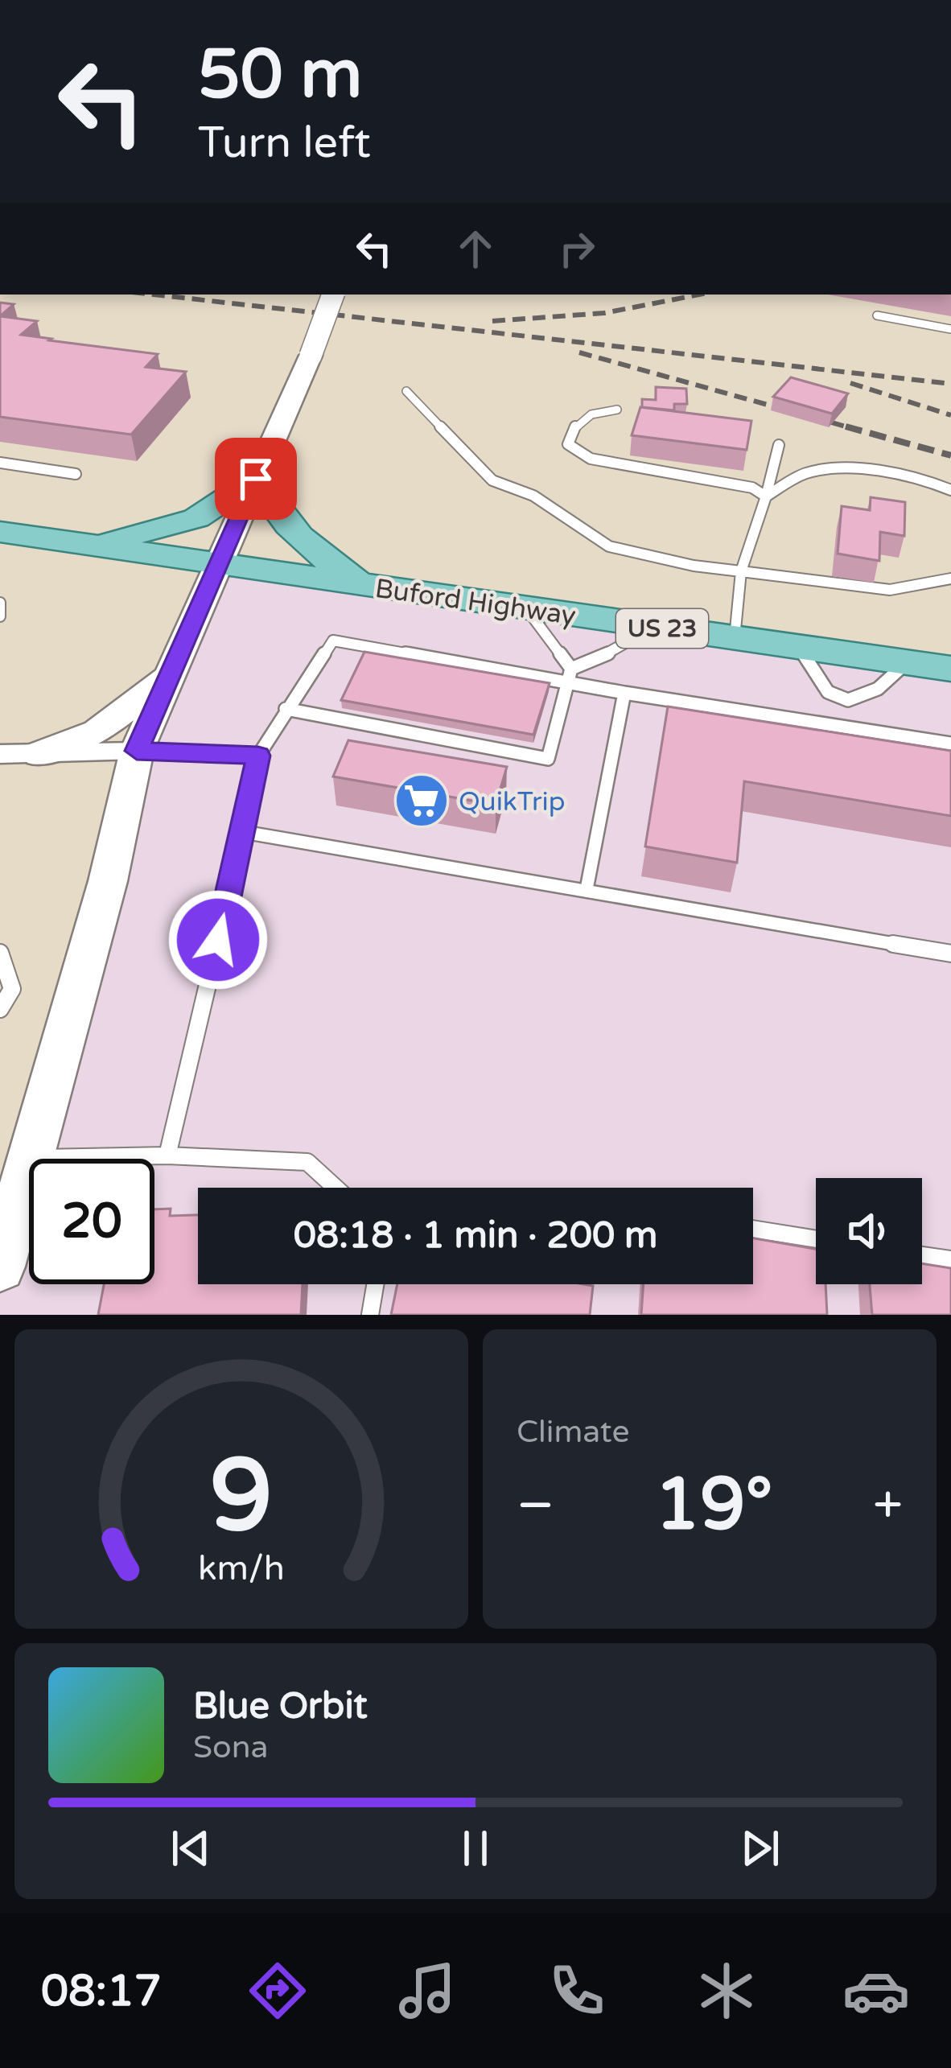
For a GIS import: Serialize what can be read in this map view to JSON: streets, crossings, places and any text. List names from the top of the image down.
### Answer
{
  "streets": {
    "main road": ["Buford Highway", "US 23"]
  },
  "places": {
    "supermarket": ["QuikTrip"]
  },
  "page": {
    "turn": ["50 m", "Turn left"],
    "limit": "20",
    "trip": "08:18 · 1 min · 200 m",
    "tile": "Climate",
    "heat": ["−", "19°", "+"],
    "song": ["Blue Orbit", "Sona"],
    "tabs": "08:17",
    "gauge": ["9", "km/h"]
  }
}
